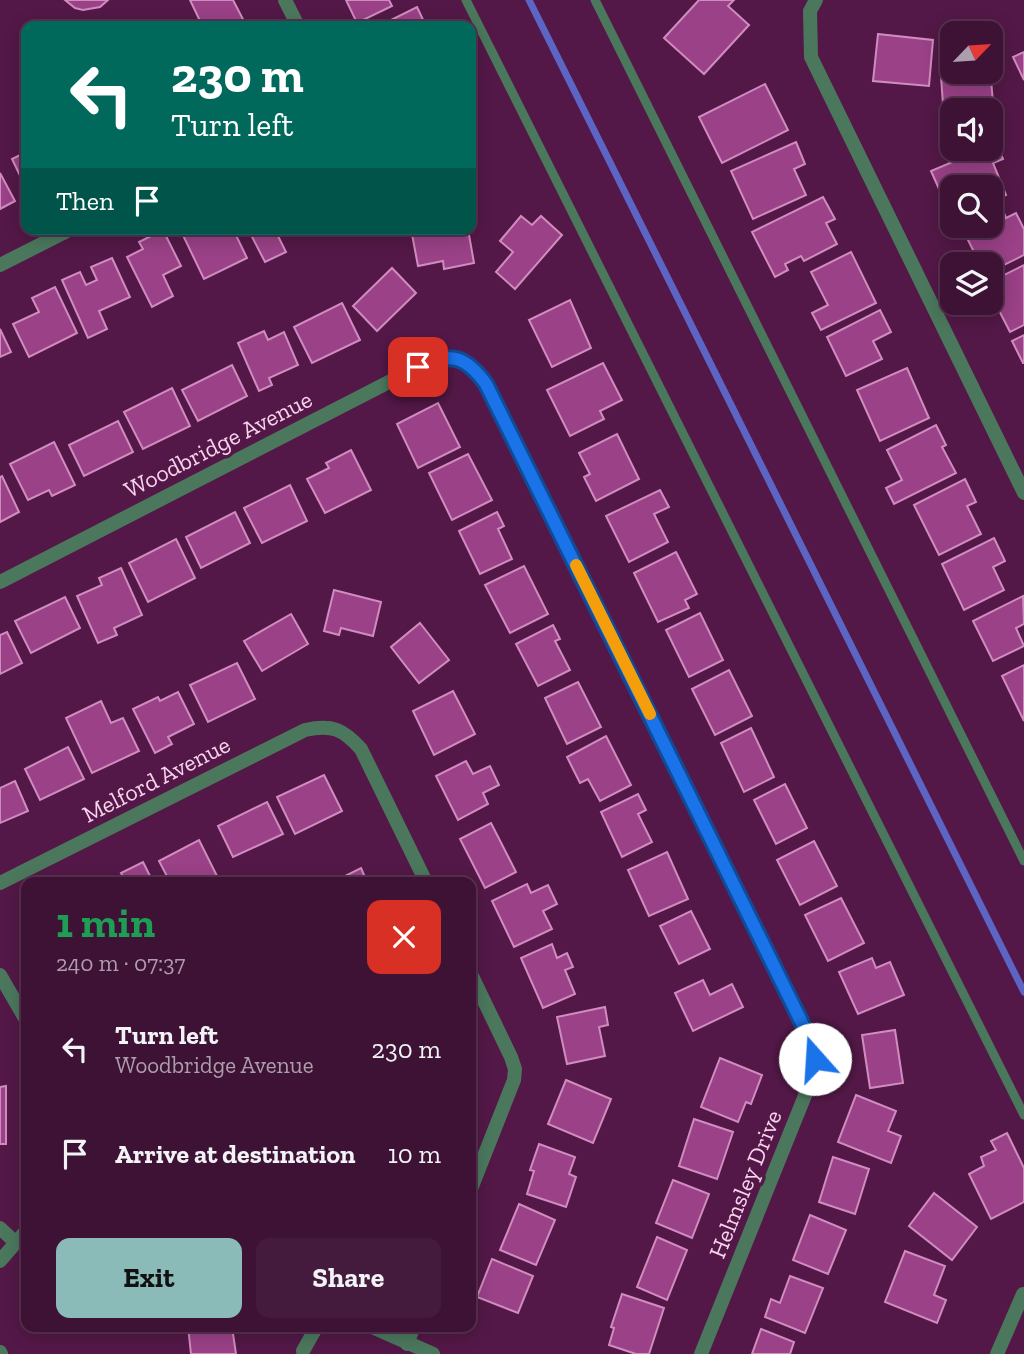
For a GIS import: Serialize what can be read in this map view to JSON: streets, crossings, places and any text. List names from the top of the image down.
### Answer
{
  "streets": {
    "street": ["Woodbridge Avenue", "Melford Avenue", "Helmsley Drive"]
  },
  "crossings": [
    ["Woodbridge Avenue", "Helmsley Drive"]
  ],
  "north": "top right",
  "page": {
    "turn": ["230 m", "Turn left"],
    "then": "Then",
    "heading": ["1 min", "240 m · 07:37"],
    "list": [
      {
        "name": "Turn left",
        "note": "Woodbridge Avenue",
        "value": "230 m"
      },
      {
        "name": "Arrive at destination",
        "value": "10 m"
      }
    ],
    "buttons": ["Exit", "Share"]
  }
}
